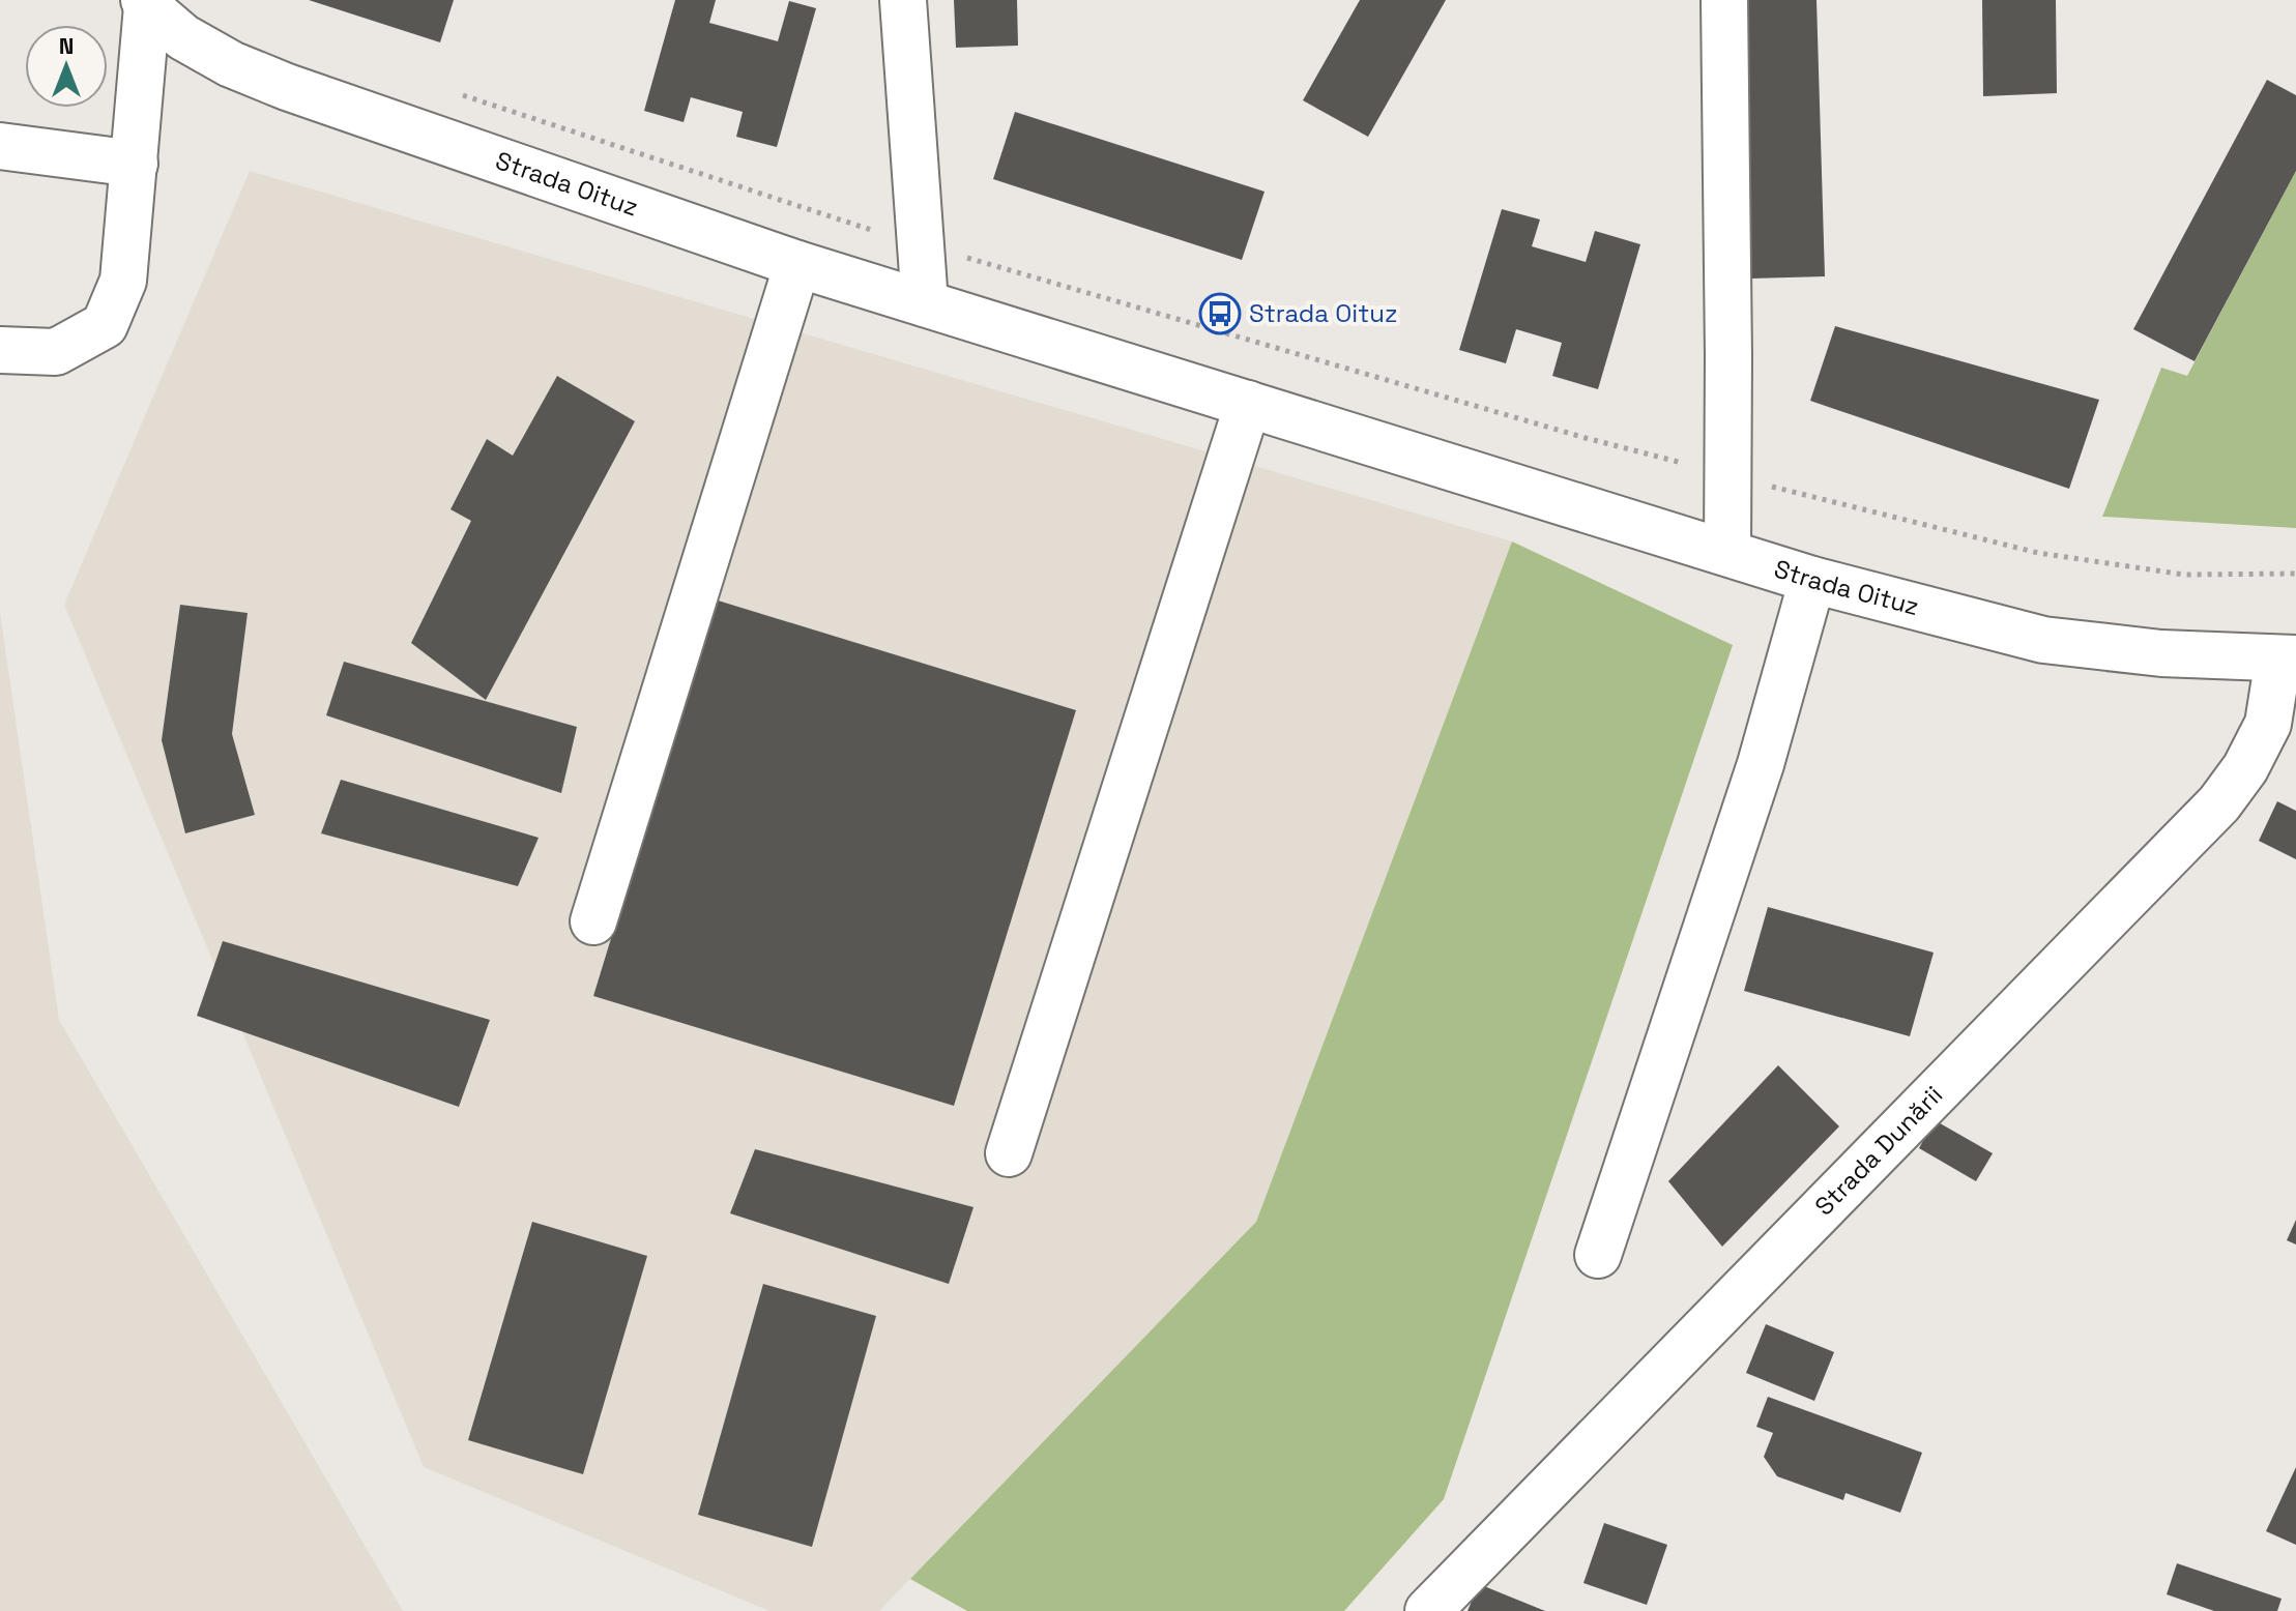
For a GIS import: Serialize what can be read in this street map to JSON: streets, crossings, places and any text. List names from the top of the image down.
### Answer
{
  "streets": {
    "street": ["Strada Oituz", "Strada Dunării"]
  },
  "crossings": [
    ["Strada Oituz", "Strada Dunării"]
  ],
  "places": {
    "bus stop": ["Strada Oituz"]
  },
  "north": "top"
}
